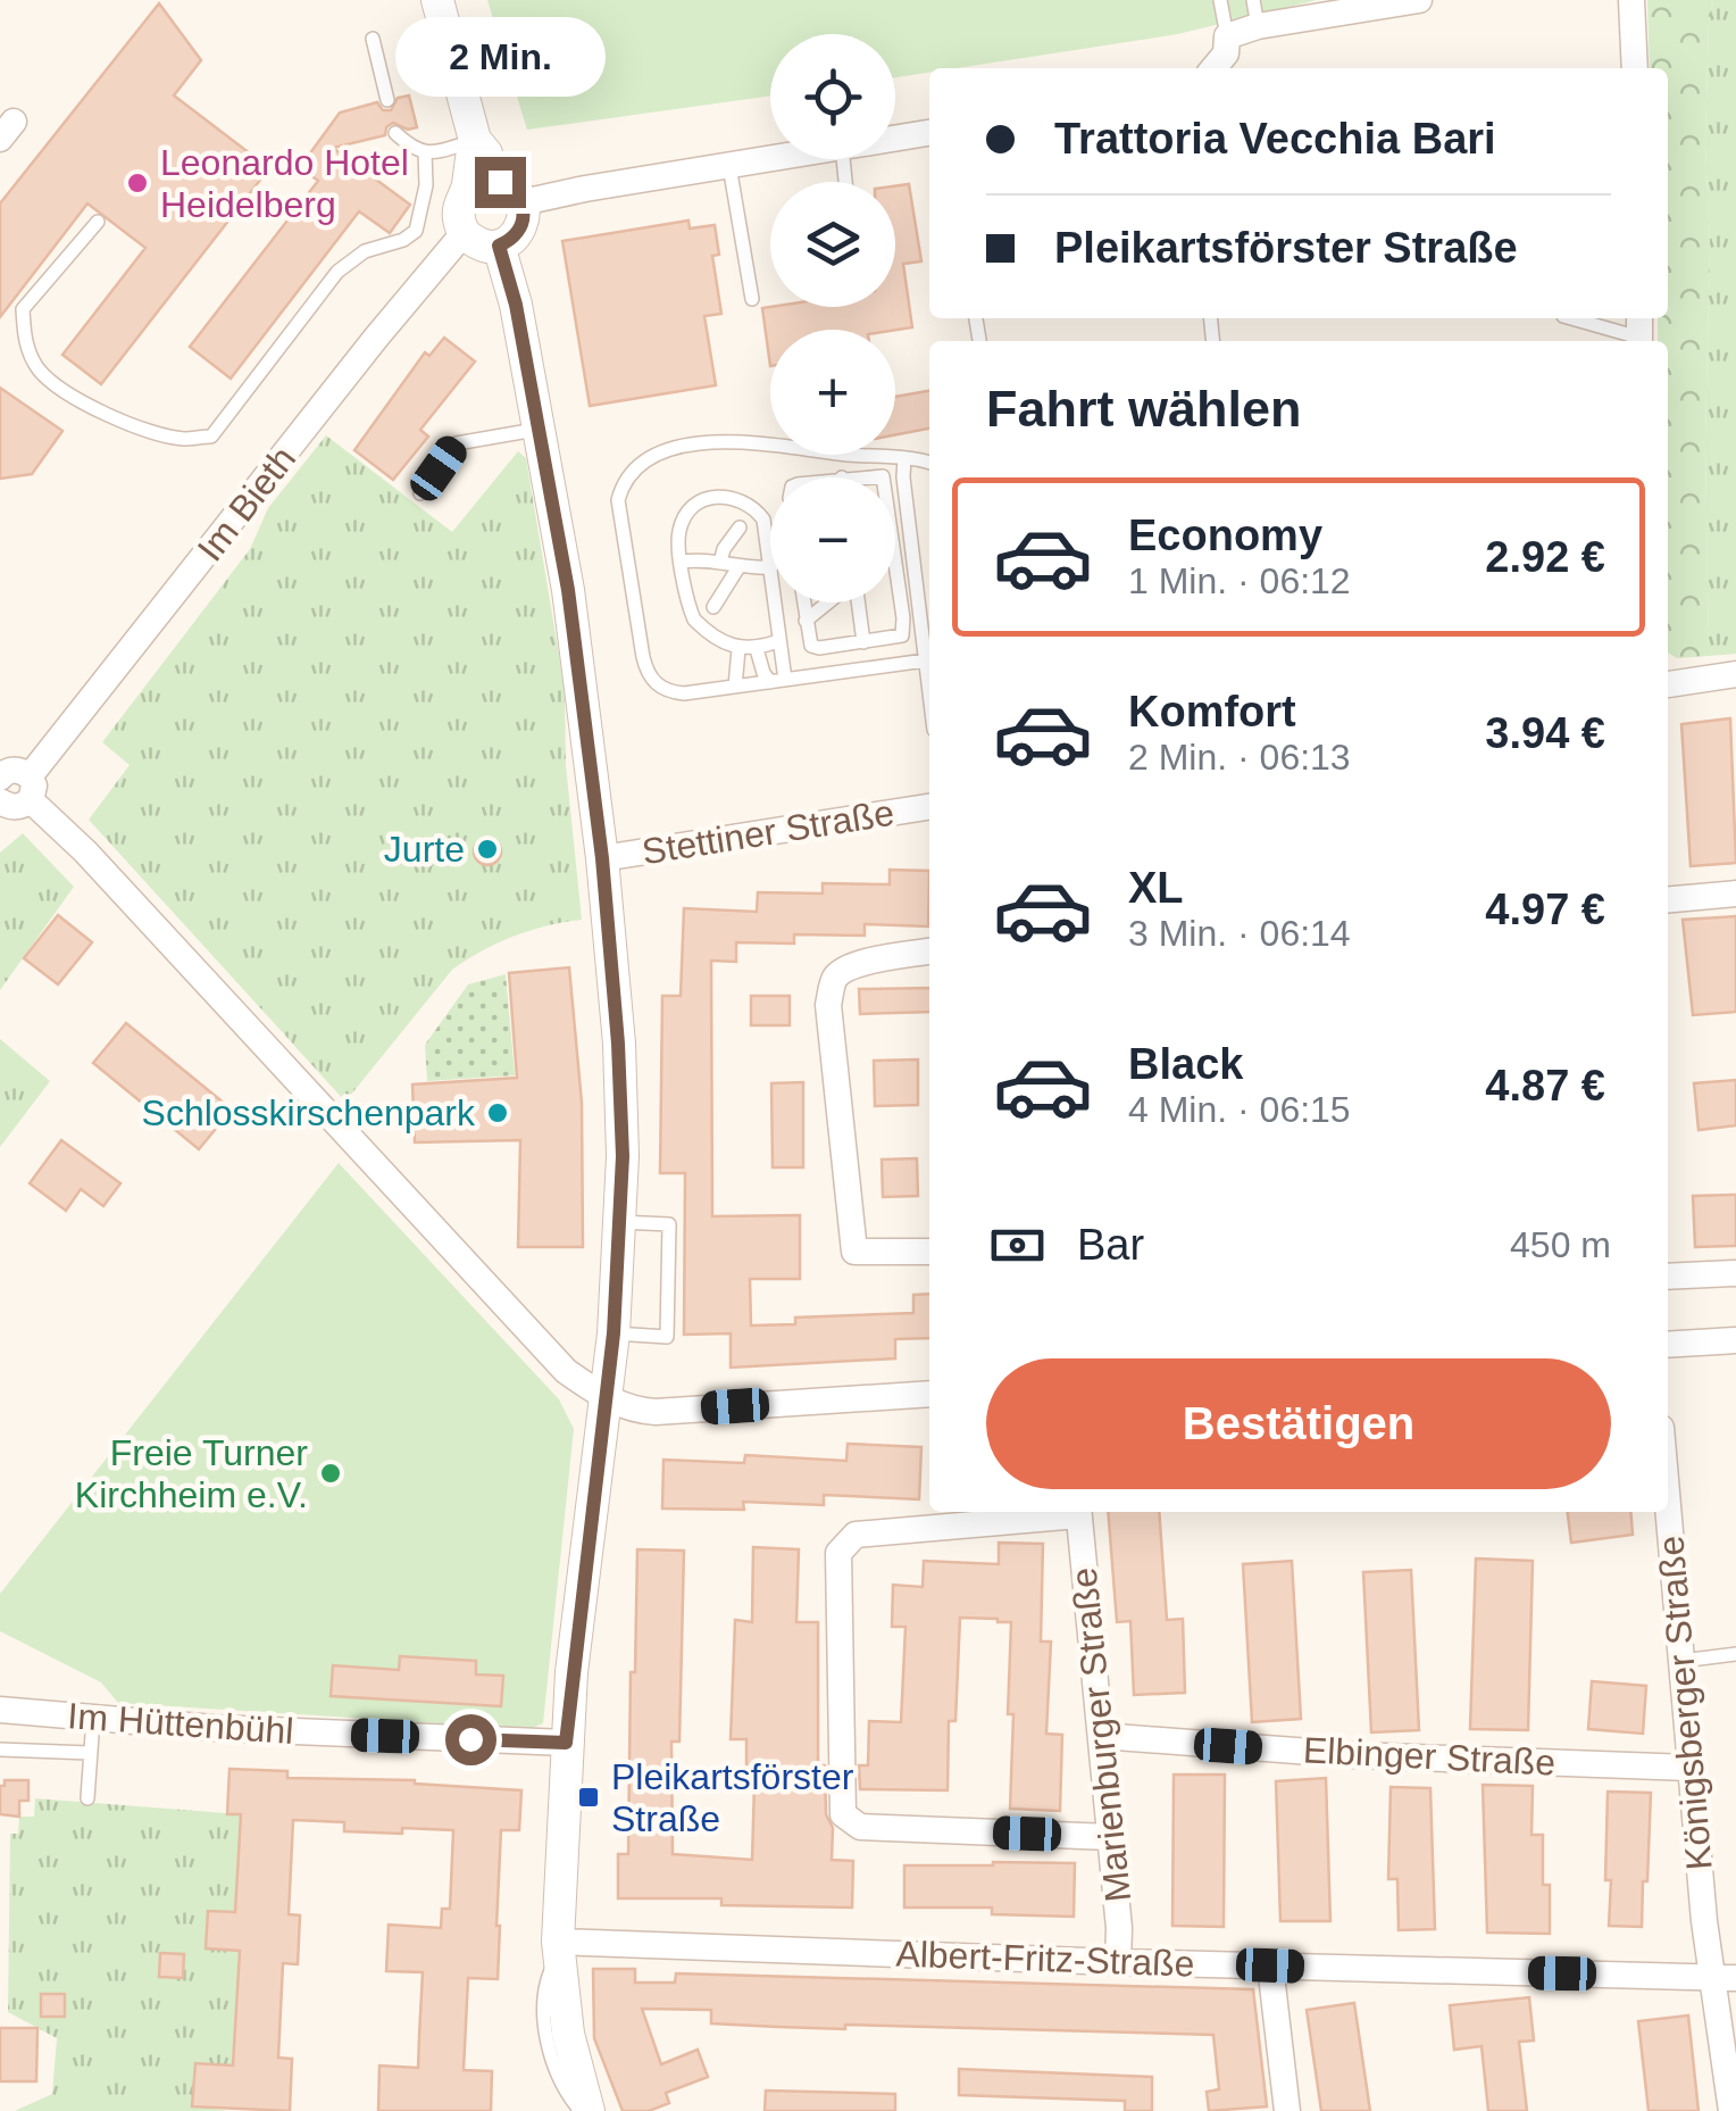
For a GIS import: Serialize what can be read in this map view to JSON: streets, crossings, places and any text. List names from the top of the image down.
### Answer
{
  "streets": {
    "street": [
      "Im Bieth",
      "Stettiner Straße",
      "Königsberger Straße",
      "Im Hüttenbühl",
      "Marienburger Straße",
      "Elbinger Straße",
      "Albert-Fritz-Straße"
    ]
  },
  "crossings": [
    ["Königsberger Straße", "Elbinger Straße"],
    ["Königsberger Straße", "Albert-Fritz-Straße"],
    ["Marienburger Straße", "Elbinger Straße"],
    ["Marienburger Straße", "Albert-Fritz-Straße"]
  ],
  "places": {
    "other": [
      "Leonardo Hotel Heidelberg",
      "Jurte",
      "Schlosskirschenpark",
      "Freie Turner Kirchheim e.V."
    ],
    "transit": ["Pleikartsförster Straße"]
  },
  "page": {
    "bubble": "2 Min.",
    "map_buttons": ["+", "−"],
    "banner": ["Trattoria Vecchia Bari", "Pleikartsförster Straße"],
    "heading": "Fahrt wählen",
    "list": [
      {
        "name": "Economy",
        "note": "1 Min. · 06:12",
        "value": "2.92 €"
      },
      {
        "name": "Komfort",
        "note": "2 Min. · 06:13",
        "value": "3.94 €"
      },
      {
        "name": "XL",
        "note": "3 Min. · 06:14",
        "value": "4.97 €"
      },
      {
        "name": "Black",
        "note": "4 Min. · 06:15",
        "value": "4.87 €"
      }
    ],
    "pay": ["Bar", "450 m"],
    "buttons": "Bestätigen"
  }
}
